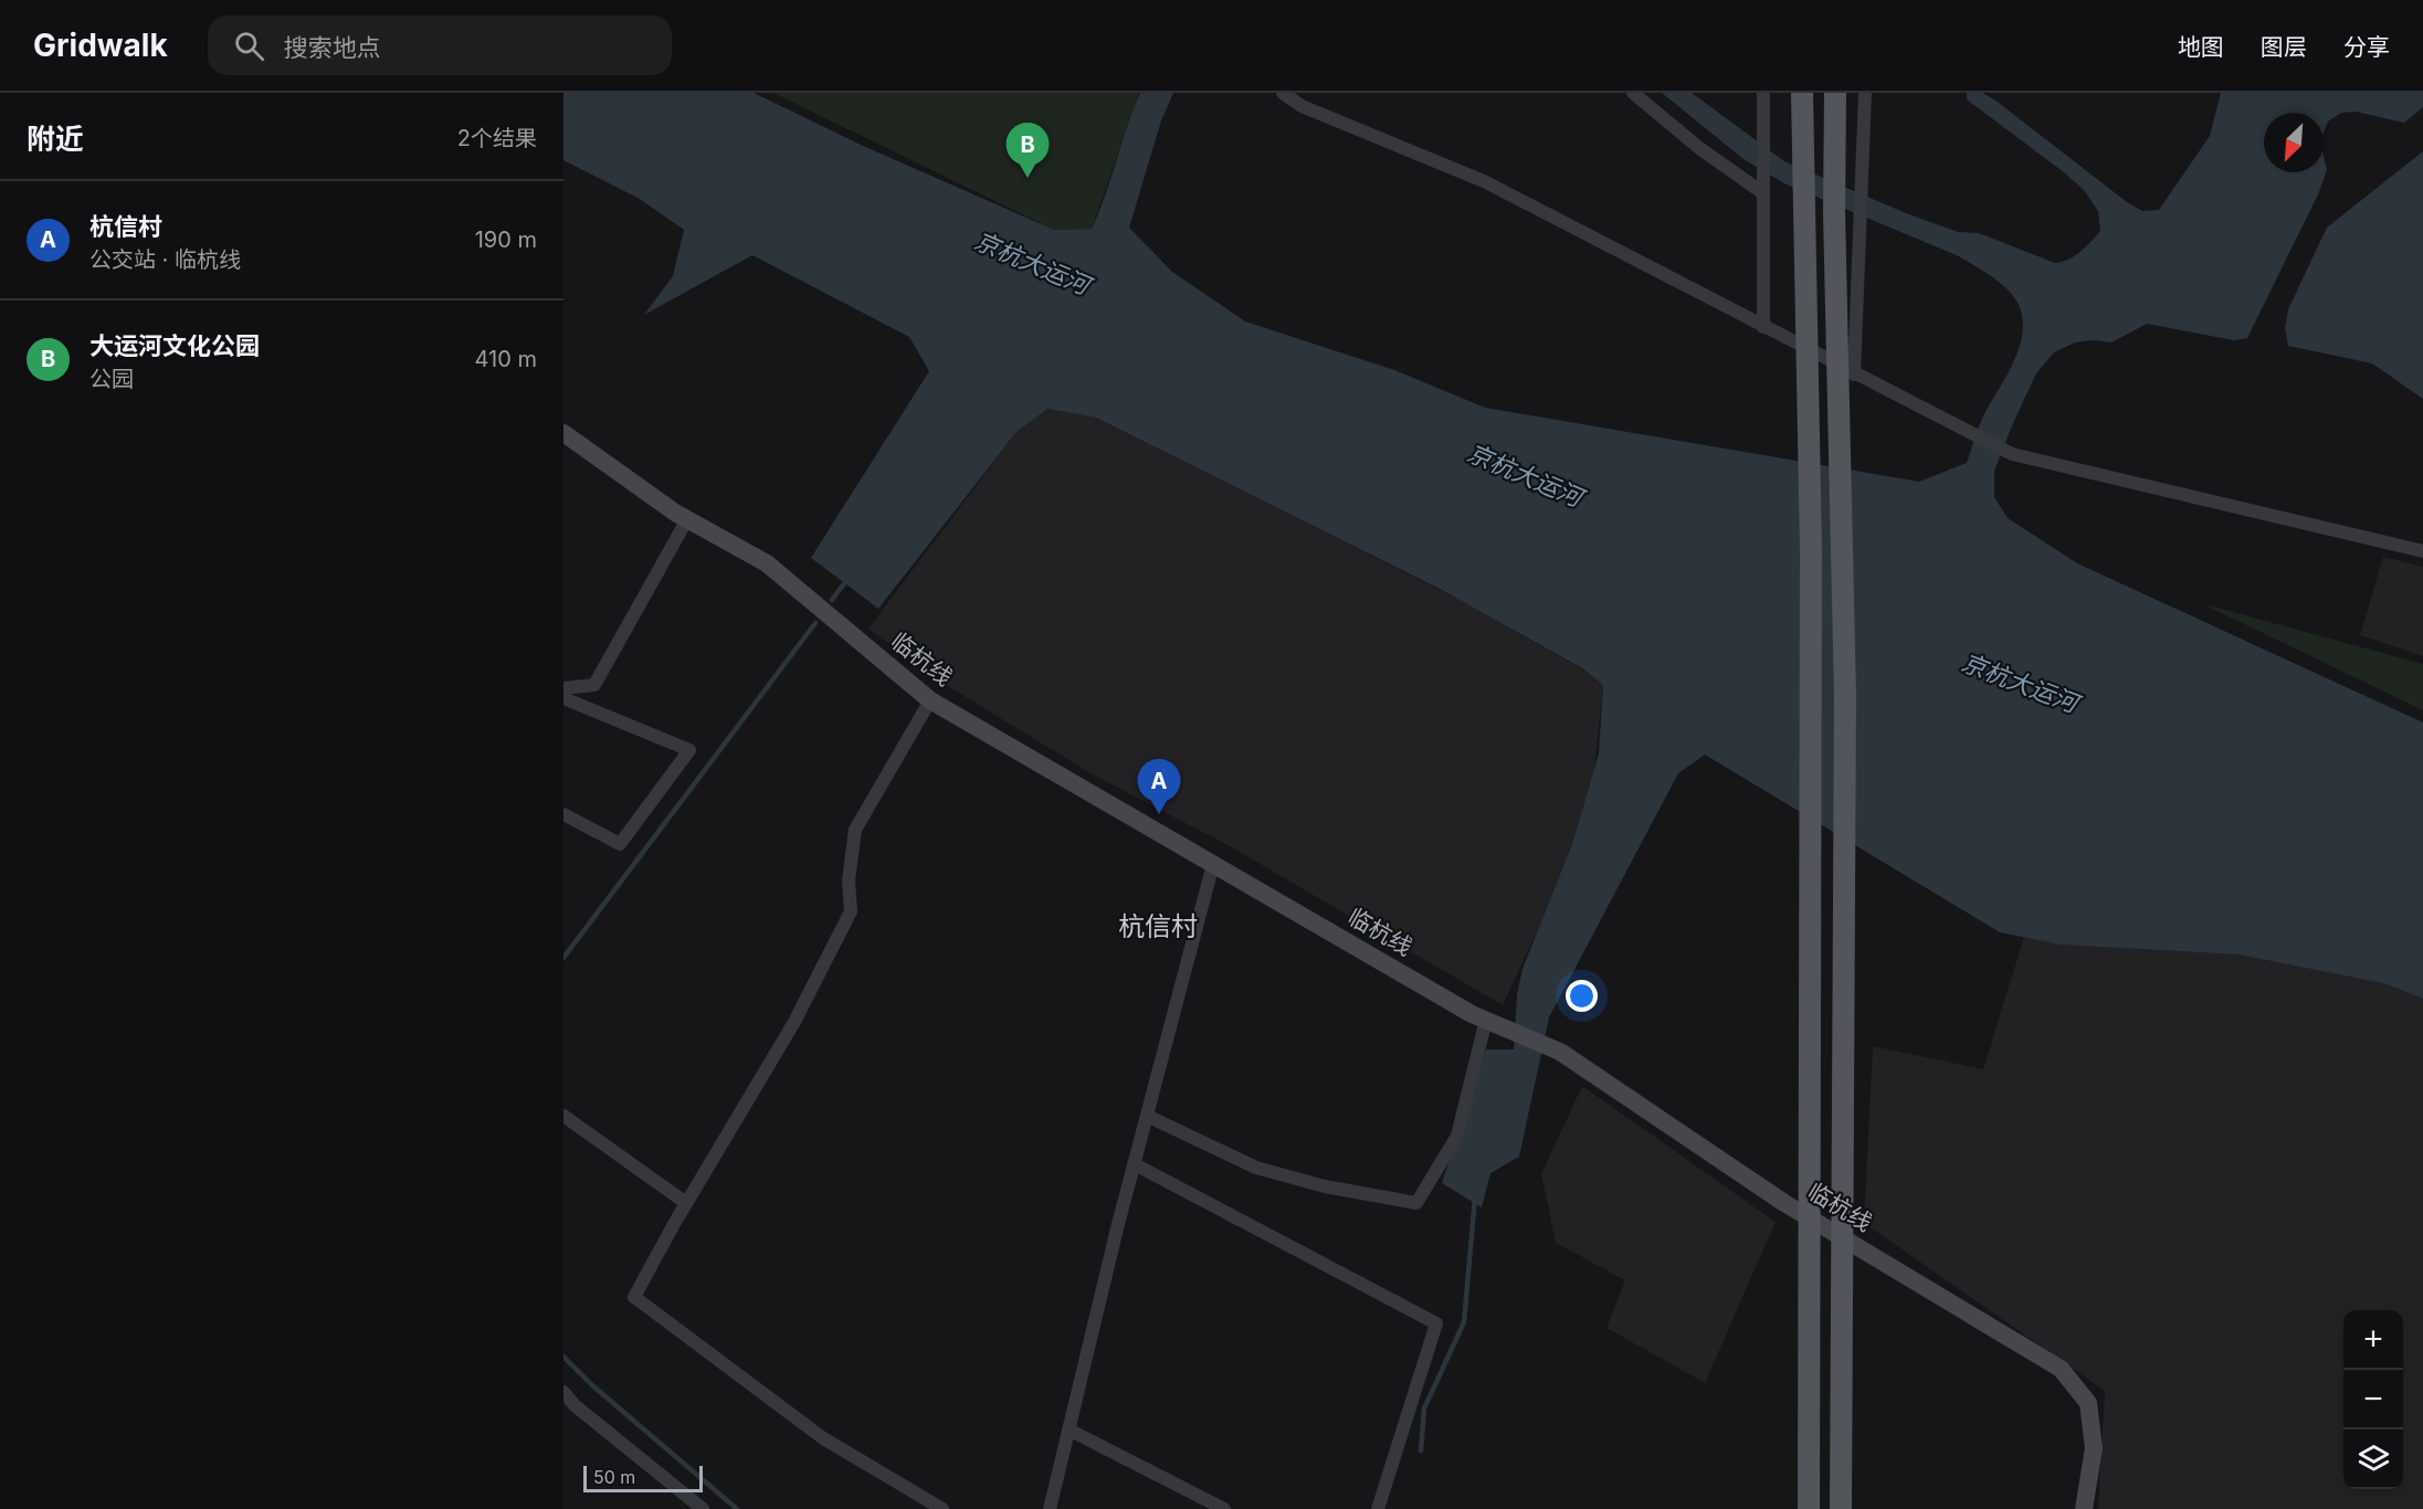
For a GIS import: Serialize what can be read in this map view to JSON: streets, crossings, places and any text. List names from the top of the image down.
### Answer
{
  "streets": {
    "street": ["临杭线"]
  },
  "districts": ["杭信村"],
  "water": ["京杭大运河"],
  "scale_bar": "50 m",
  "north": "bottom left",
  "page": {
    "header": "Gridwalk",
    "search": "搜索地点",
    "nav": ["地图", "图层", "分享"],
    "heading": ["附近", "2个结果"],
    "pins": ["B", "A"],
    "list": [
      {
        "mark": "A",
        "name": "杭信村",
        "note": "公交站 · 临杭线",
        "value": "190 m"
      },
      {
        "mark": "B",
        "name": "大运河文化公园",
        "note": "公园",
        "value": "410 m"
      }
    ],
    "map_buttons": ["+", "−"],
    "scale": "50 m"
  }
}
